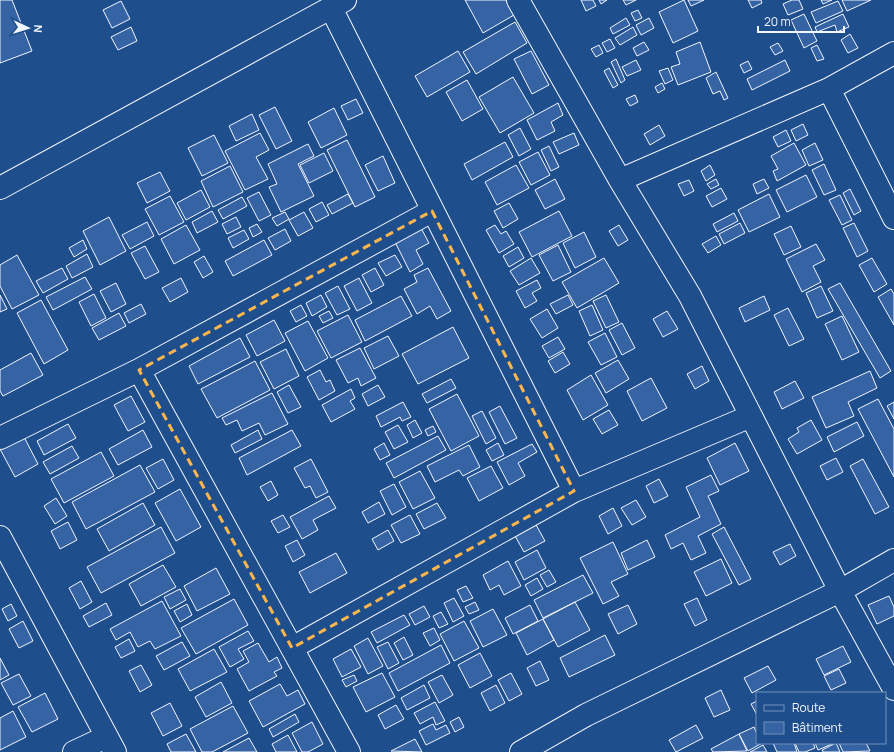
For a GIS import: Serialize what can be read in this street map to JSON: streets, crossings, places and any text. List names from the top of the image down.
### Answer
{
  "legend": ["Route", "Bâtiment"],
  "scale_bar": "20 m",
  "north": "right"
}
